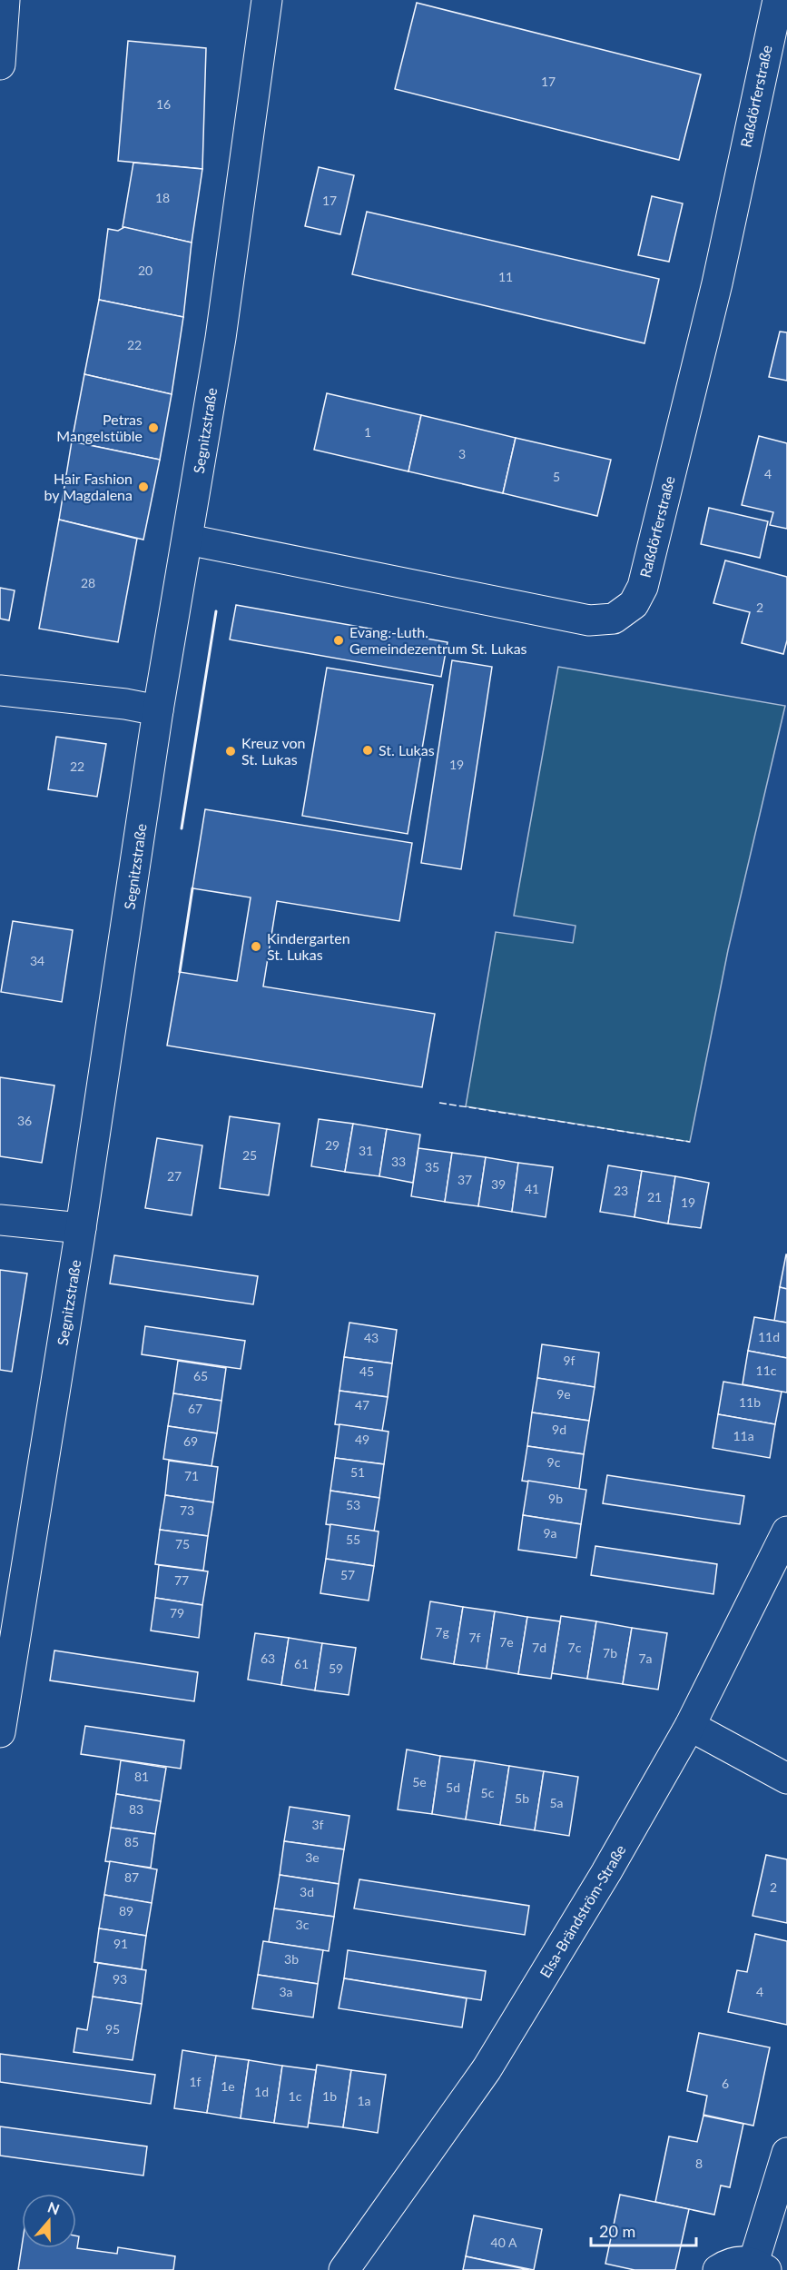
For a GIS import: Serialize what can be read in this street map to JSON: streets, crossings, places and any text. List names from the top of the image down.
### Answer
{
  "streets": {
    "street": ["Raßdörferstraße", "Segnitzstraße", "Elsa-Brändström-Straße"]
  },
  "crossings": [
    ["Raßdörferstraße", "Segnitzstraße"]
  ],
  "places": [
    "Petras Mangelstüble",
    "Hair Fashion by Magdalena",
    "Evang.-Luth. Gemeindezentrum St. Lukas",
    "St. Lukas",
    "Kreuz von St. Lukas",
    "Kindergarten St. Lukas"
  ],
  "house_numbers": [
    "17",
    "16",
    "18",
    "17",
    "20",
    "11",
    "22",
    "1",
    "3",
    "4",
    "5",
    "28",
    "2",
    "19",
    "22",
    "34",
    "36",
    "29",
    "31",
    "25",
    "33",
    "35",
    "27",
    "37",
    "39",
    "41",
    "23",
    "21",
    "19",
    "11d",
    "43",
    "9f",
    "11c",
    "45",
    "65",
    "9e",
    "11b",
    "47",
    "67",
    "9d",
    "11a",
    "49",
    "69",
    "9c",
    "51",
    "71",
    "9b",
    "53",
    "73",
    "9a",
    "55",
    "75",
    "57",
    "77",
    "79",
    "7g",
    "7f",
    "7e",
    "7d",
    "7c",
    "7b",
    "63",
    "7a",
    "61",
    "59",
    "81",
    "5e",
    "5d",
    "5c",
    "5b",
    "5a",
    "83",
    "3f",
    "85",
    "3e",
    "87",
    "2",
    "3d",
    "89",
    "3c",
    "91",
    "3b",
    "93",
    "3a",
    "4",
    "95",
    "1f",
    "6",
    "1e",
    "1d",
    "1c",
    "1b",
    "1a",
    "8",
    "40 A"
  ],
  "scale_bar": "20 m",
  "north": "top"
}
